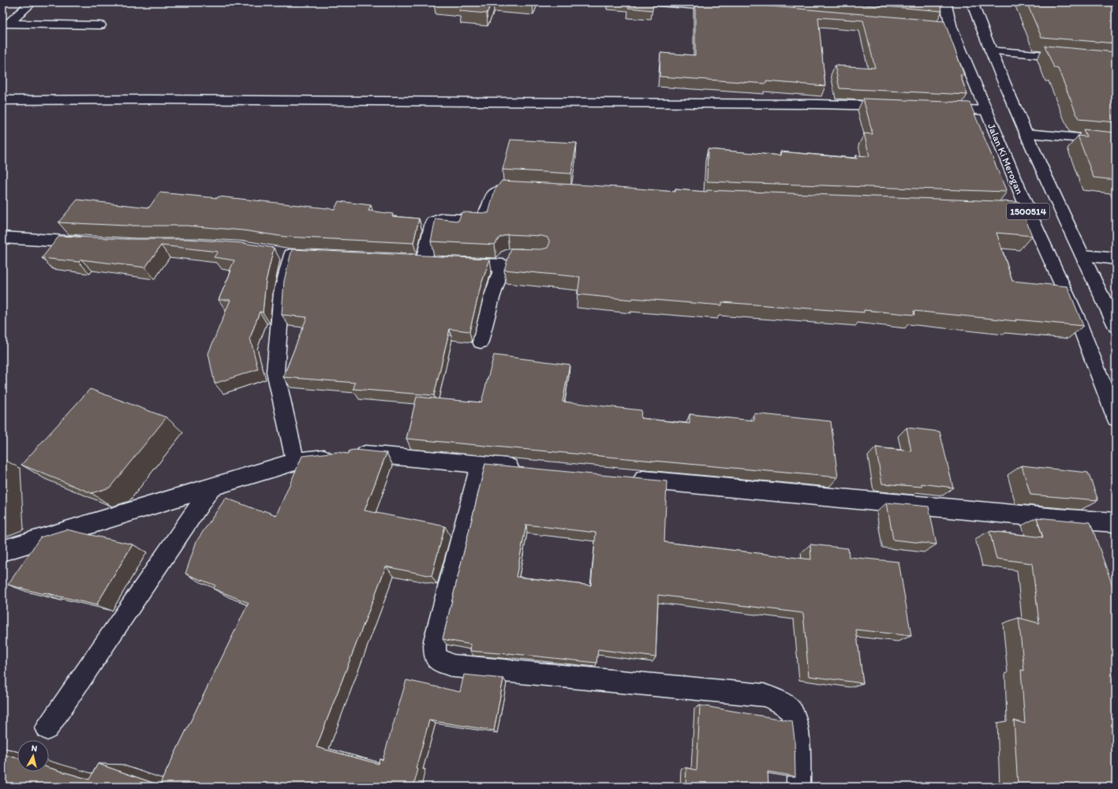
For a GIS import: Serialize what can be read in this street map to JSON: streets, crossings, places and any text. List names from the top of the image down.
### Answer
{
  "streets": {
    "main road": ["Jalan Ki Merogan", "1500514"]
  },
  "north": "top"
}
